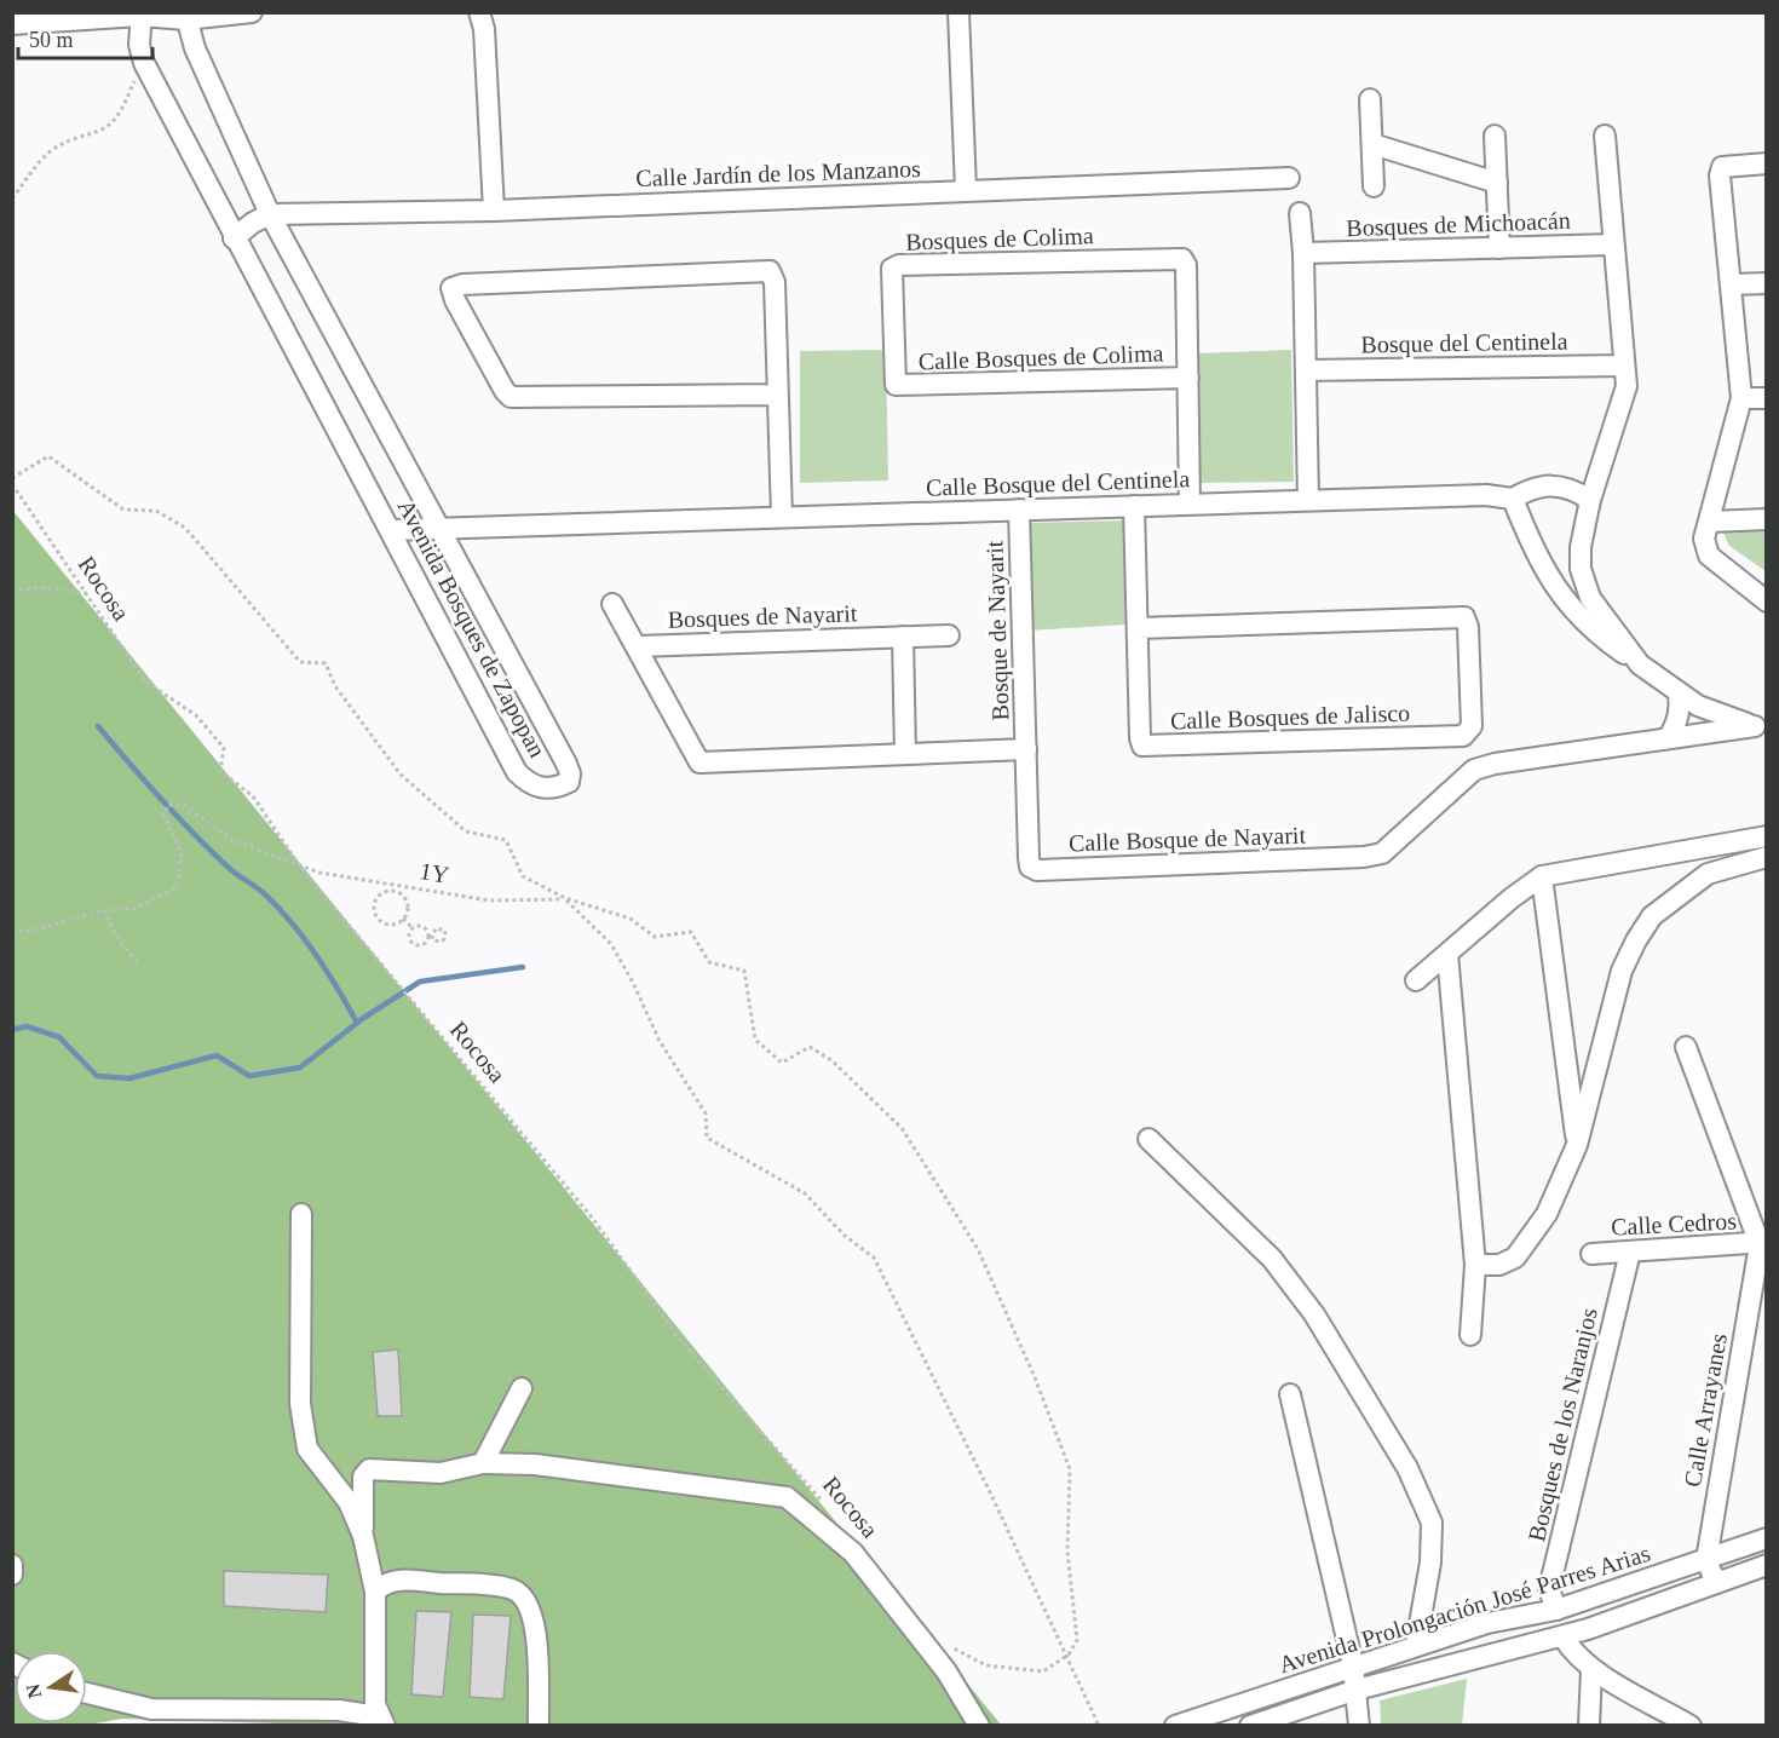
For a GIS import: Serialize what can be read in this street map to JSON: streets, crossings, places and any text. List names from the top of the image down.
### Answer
{
  "streets": {
    "street": [
      "Calle Jardín de los Manzanos",
      "Bosques de Michoacán",
      "Bosques de Colima",
      "Bosque del Centinela",
      "Calle Bosques de Colima",
      "Calle Bosque del Centinela",
      "Bosques de Nayarit",
      "Avenida Bosques de Zapopan",
      "Bosque de Nayarit",
      "Calle Bosques de Jalisco",
      "Calle Bosque de Nayarit",
      "Calle Cedros",
      "Calle Arrayanes",
      "Bosques de los Naranjos",
      "Avenida Prolongación José Parres Arias"
    ],
    "path": ["Rocosa", "1Y"]
  },
  "crossings": [
    ["Calle Jardín de los Manzanos", "Avenida Bosques de Zapopan"],
    ["Bosques de Colima", "Calle Bosques de Colima"],
    ["Calle Bosques de Colima", "Calle Bosque del Centinela"],
    ["Calle Bosque del Centinela", "Avenida Bosques de Zapopan"],
    ["Calle Bosque del Centinela", "Bosque de Nayarit"],
    ["Calle Bosque del Centinela", "Calle Bosques de Jalisco"],
    ["Rocosa", "1Y"],
    ["Bosque de Nayarit", "Calle Bosque de Nayarit"],
    ["Calle Cedros", "Calle Arrayanes"],
    ["Calle Cedros", "Bosques de los Naranjos"],
    ["Calle Arrayanes", "Avenida Prolongación José Parres Arias"],
    ["Bosques de los Naranjos", "Avenida Prolongación José Parres Arias"]
  ],
  "scale_bar": "50 m",
  "north": "left"
}
